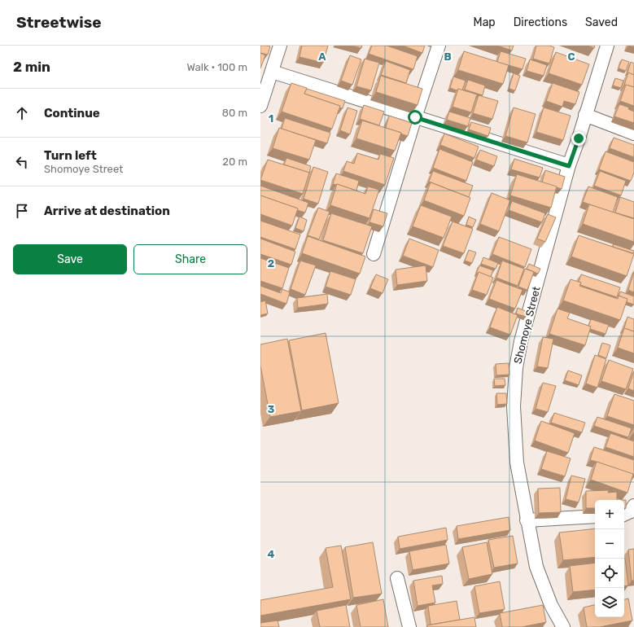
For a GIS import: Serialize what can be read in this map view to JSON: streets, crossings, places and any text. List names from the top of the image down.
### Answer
{
  "streets": {
    "street": ["Shomoye Street"]
  },
  "page": {
    "header": "Streetwise",
    "nav": ["Map", "Directions", "Saved"],
    "heading": ["2 min", "Walk · 100 m"],
    "list": [
      ["Continue", "80 m"],
      ["Turn left", "Shomoye Street", "20 m"],
      "Arrive at destination"
    ],
    "buttons": ["Save", "Share"],
    "map_buttons": ["+", "−"]
  },
  "grid": {
    "columns": ["A", "B", "C"],
    "rows": [
      "1",
      "2",
      "3",
      "4"
    ]
  }
}
